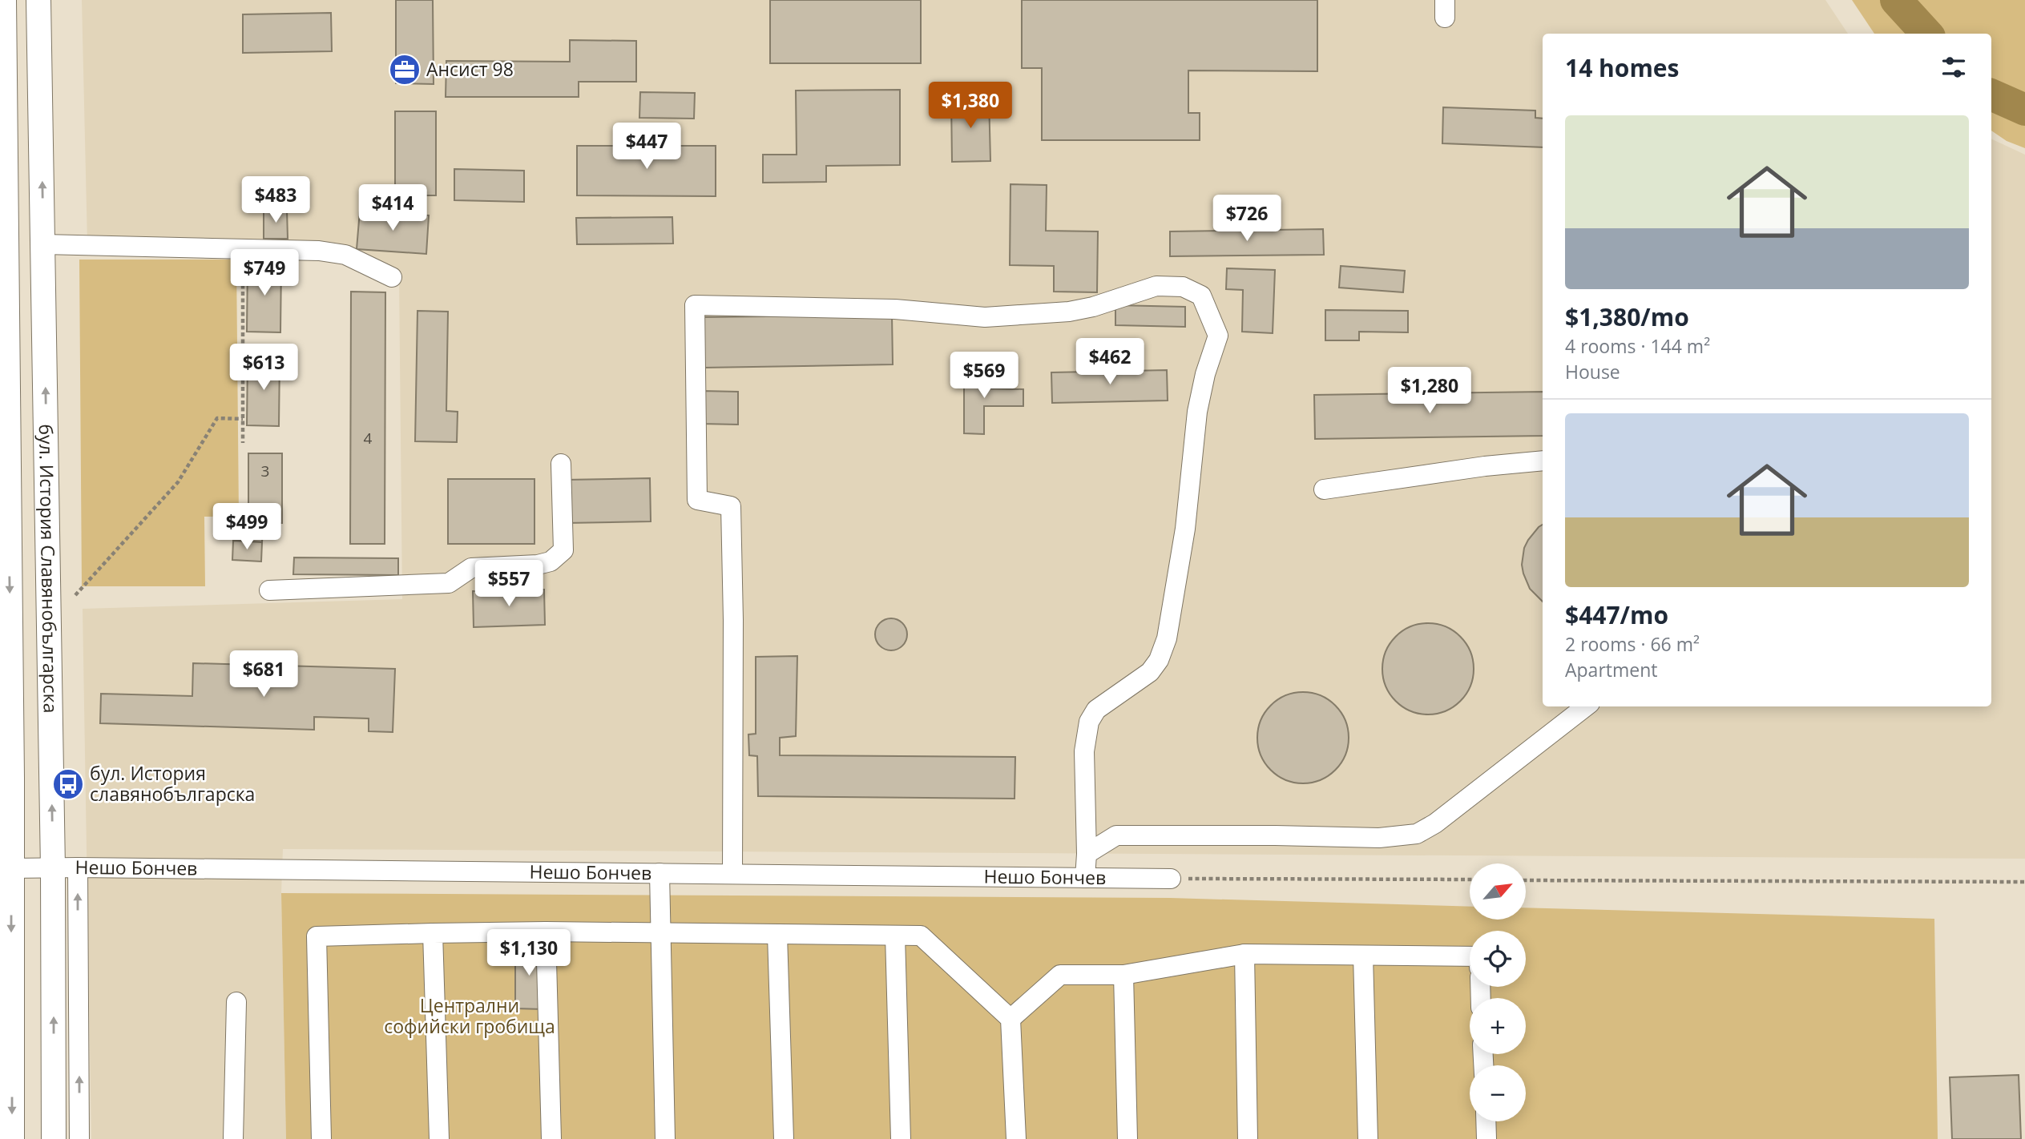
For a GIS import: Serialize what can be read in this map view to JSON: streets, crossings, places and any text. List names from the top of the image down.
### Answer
{
  "streets": {
    "main road": ["бул. История Славянобългарска"],
    "street": ["Нешо Бончев"]
  },
  "crossings": [
    ["бул. История Славянобългарска", "Нешо Бончев"]
  ],
  "parks": ["Централни софийски гробища"],
  "places": {
    "office": ["Ансист 98"],
    "bus stop": ["бул. История славянобългарска"]
  },
  "house_numbers": ["4", "3"],
  "north": "top right",
  "page": {
    "heading": "14 homes",
    "price": [
      "$1,380",
      "$447",
      "$483",
      "$414",
      "$726",
      "$749",
      "$462",
      "$613",
      "$569",
      "$1,280",
      "$499",
      "$557",
      "$681",
      "$1,130"
    ],
    "list": [
      {
        "name": "$1,380/mo",
        "note": "4 rooms · 144 m² · House"
      },
      {
        "name": "$447/mo",
        "note": "2 rooms · 66 m² · Apartment"
      }
    ],
    "map_buttons": ["+", "−"]
  }
}
